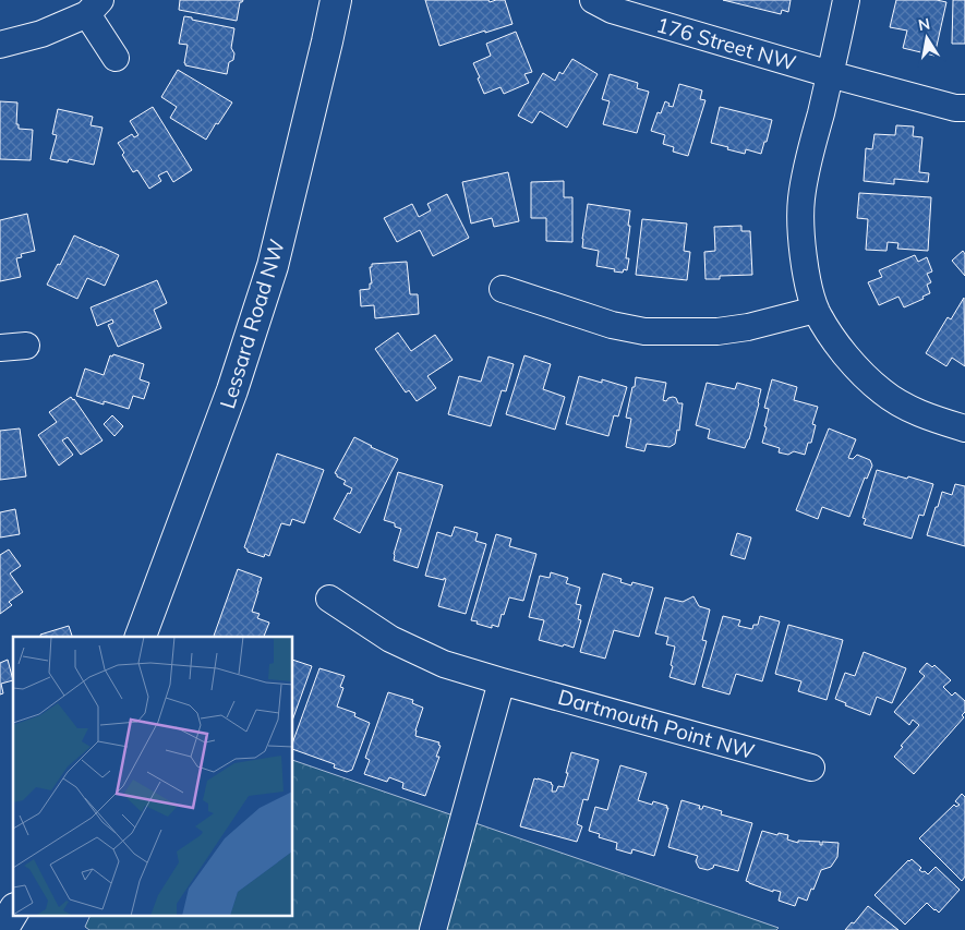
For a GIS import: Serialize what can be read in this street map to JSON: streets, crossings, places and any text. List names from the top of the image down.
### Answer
{
  "streets": {
    "main road": ["Lessard Road NW"],
    "street": ["176 Street NW", "Dartmouth Point NW"]
  },
  "north": "top"
}
